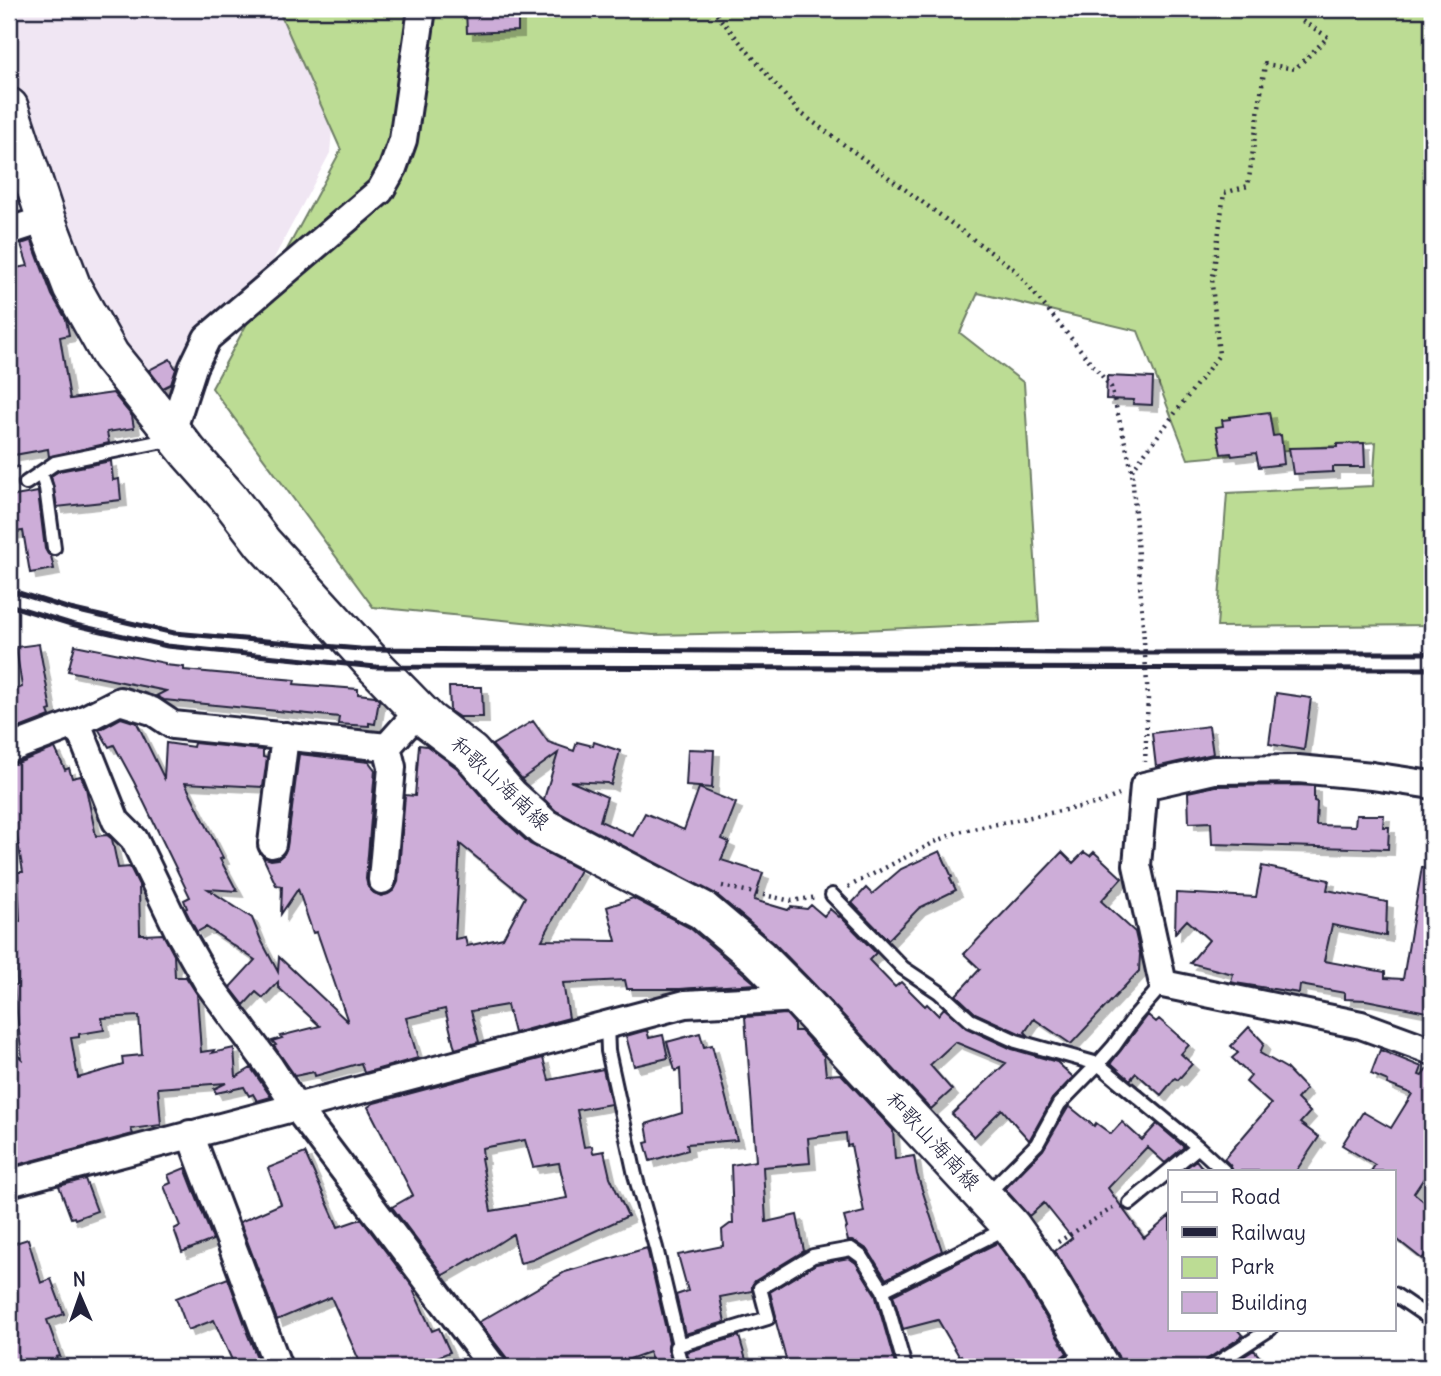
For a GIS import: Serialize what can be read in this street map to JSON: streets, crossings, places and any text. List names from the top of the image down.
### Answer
{
  "streets": {
    "main road": ["和歌山海南線"]
  },
  "legend": [
    "Road",
    "Railway",
    "Park",
    "Building"
  ],
  "north": "top"
}
